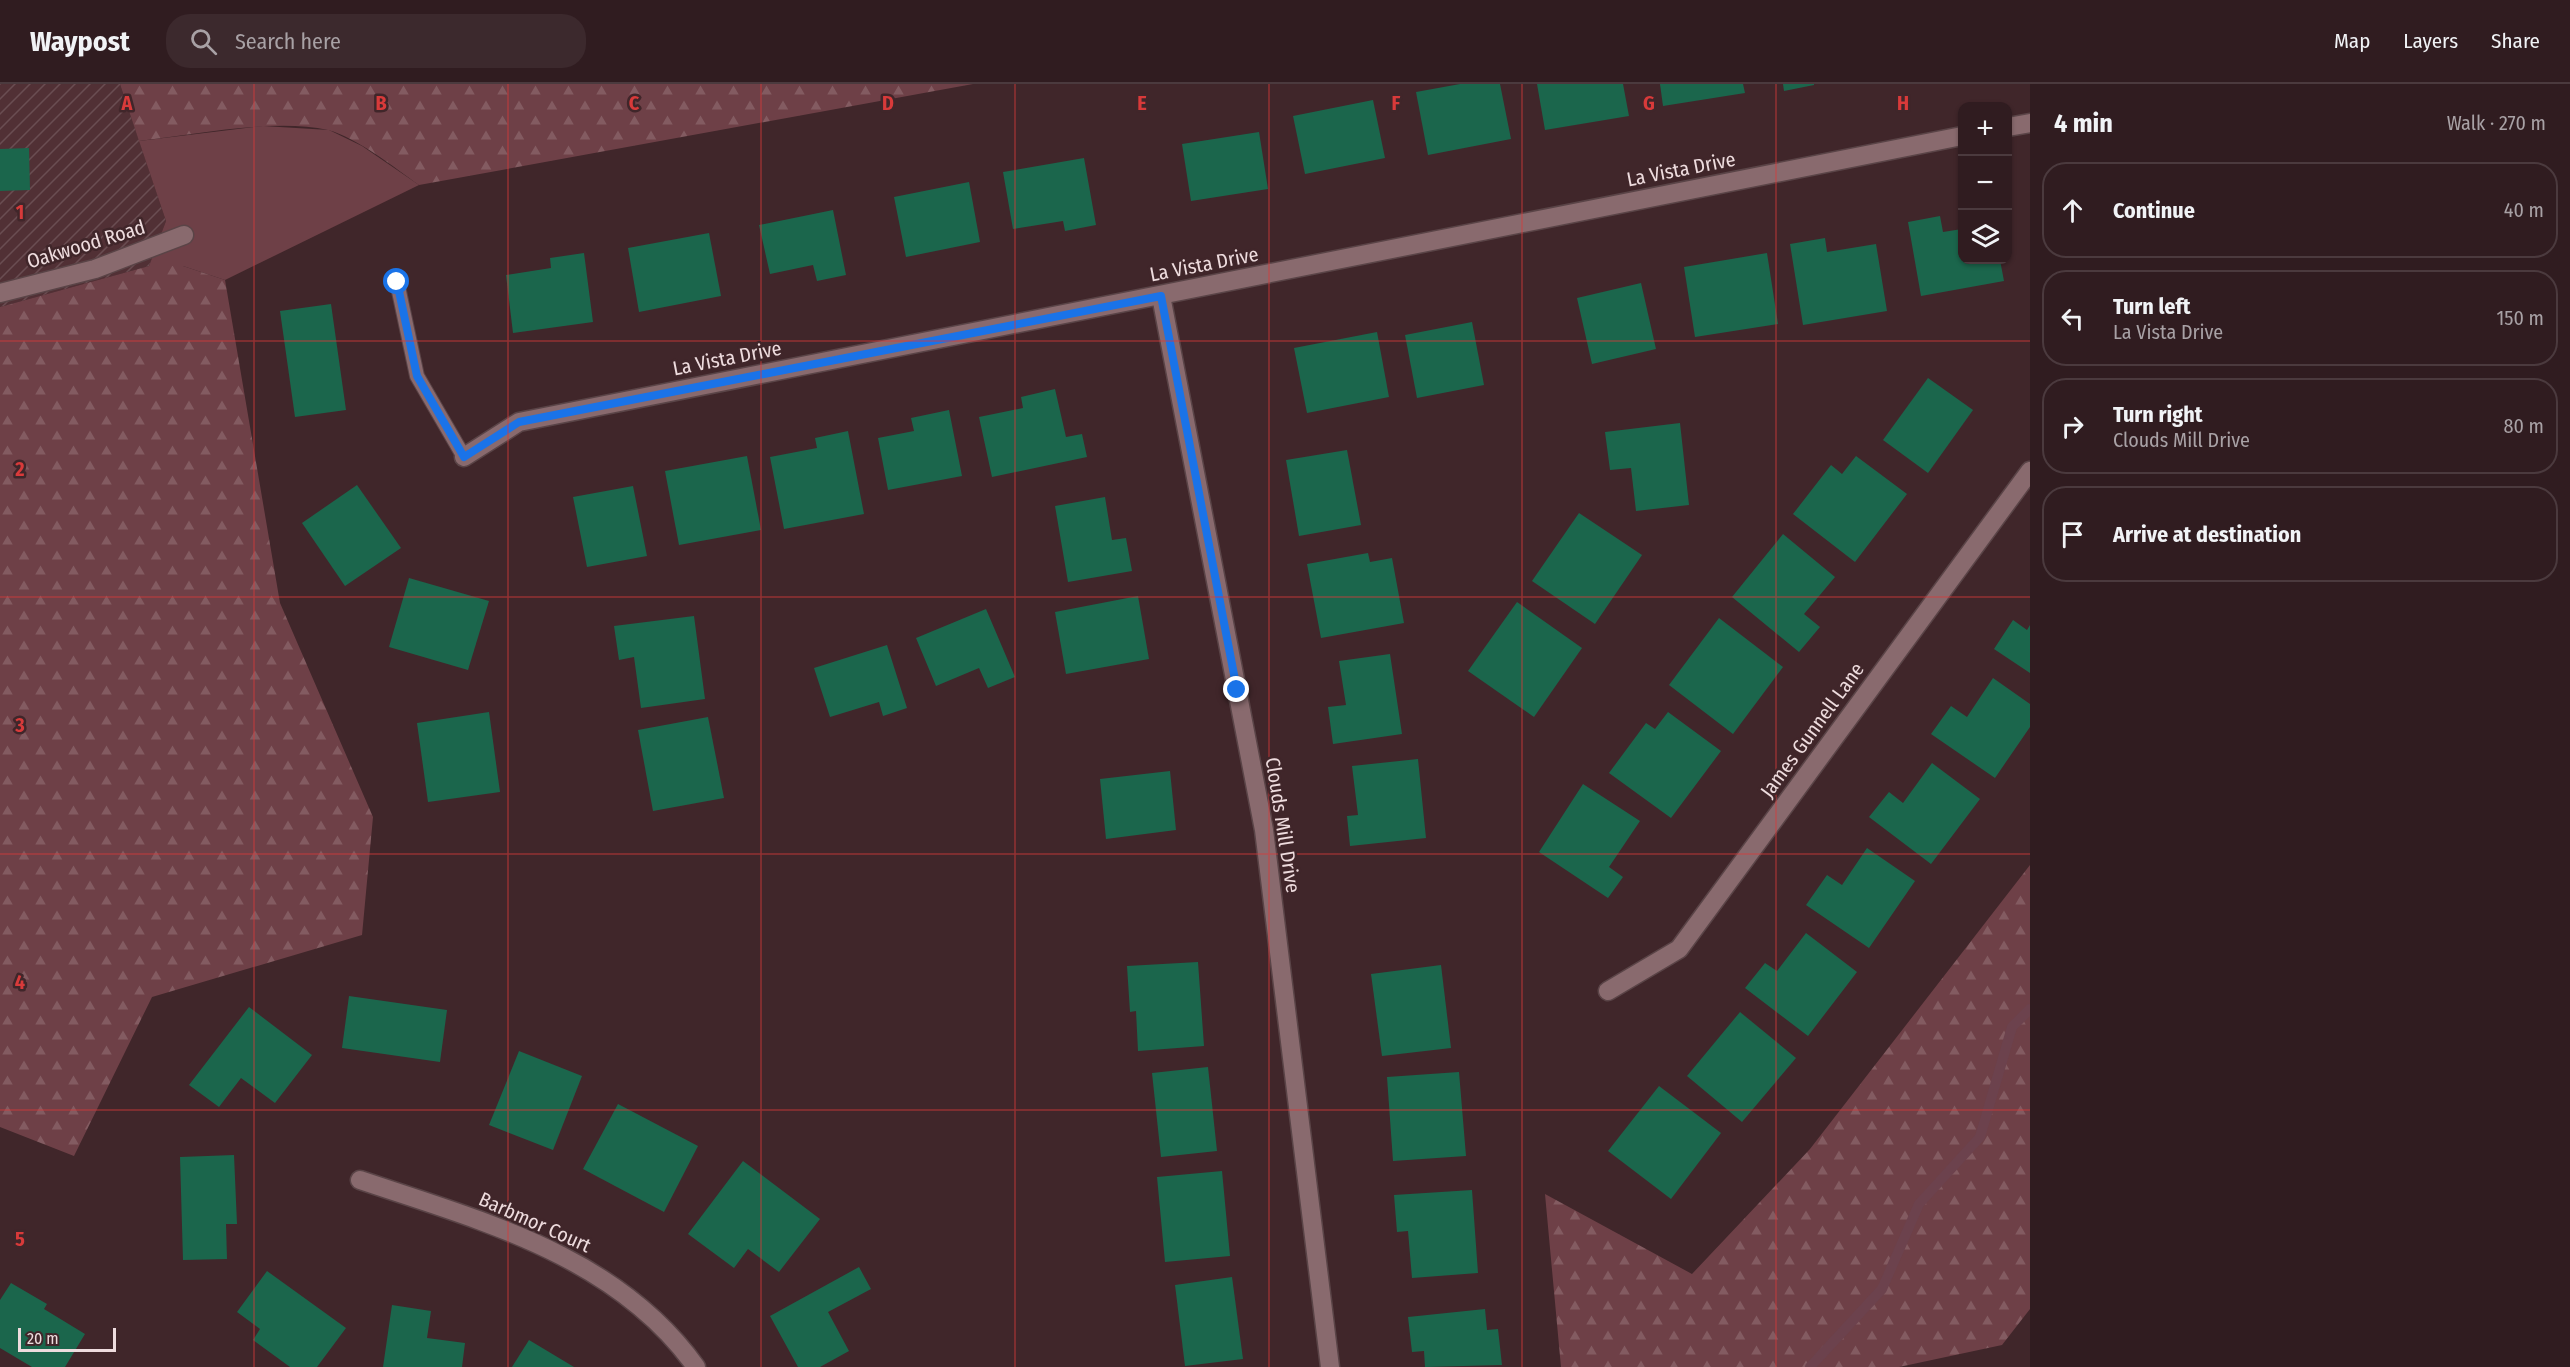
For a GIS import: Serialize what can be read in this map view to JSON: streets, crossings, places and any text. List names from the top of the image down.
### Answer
{
  "streets": {
    "street": [
      "La Vista Drive",
      "Oakwood Road",
      "James Gunnell Lane",
      "Clouds Mill Drive",
      "Barbmor Court"
    ]
  },
  "crossings": [
    ["La Vista Drive", "Clouds Mill Drive"]
  ],
  "scale_bar": "20 m",
  "page": {
    "header": "Waypost",
    "search": "Search here",
    "nav": ["Map", "Layers", "Share"],
    "heading": ["4 min", "Walk · 270 m"],
    "map_buttons": ["+", "−"],
    "list": [
      ["Continue", "40 m"],
      ["Turn left", "La Vista Drive", "150 m"],
      ["Turn right", "Clouds Mill Drive", "80 m"],
      "Arrive at destination"
    ],
    "scale": "20 m"
  },
  "grid": {
    "columns": [
      "A",
      "B",
      "C",
      "D",
      "E",
      "F",
      "G",
      "H"
    ],
    "rows": [
      "1",
      "2",
      "3",
      "4",
      "5"
    ]
  }
}
